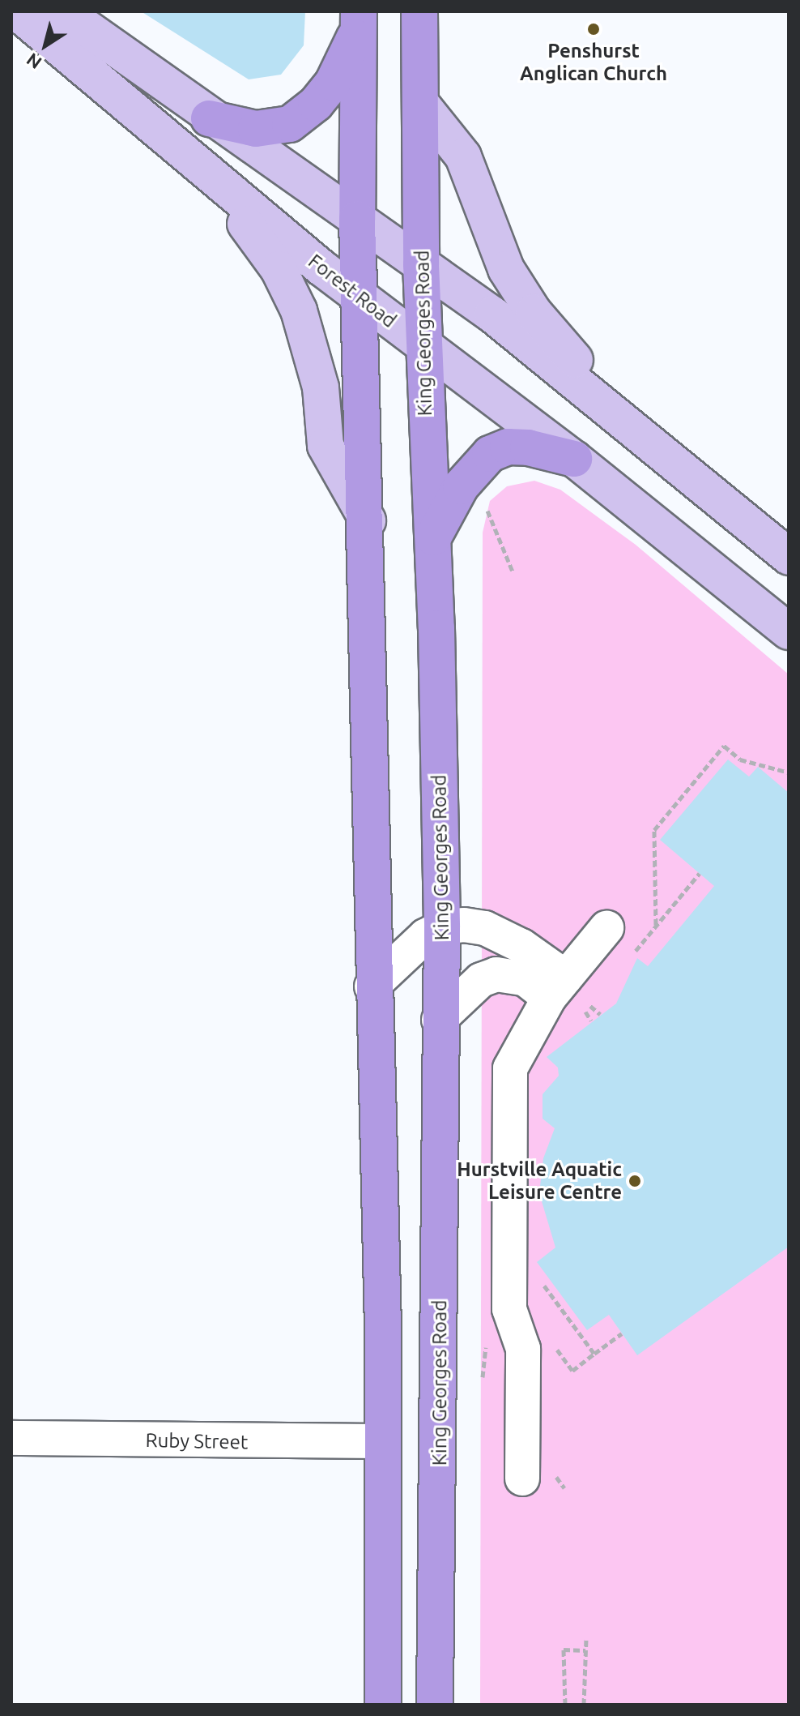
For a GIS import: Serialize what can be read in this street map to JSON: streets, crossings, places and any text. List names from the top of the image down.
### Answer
{
  "streets": {
    "highway": ["King Georges Road"],
    "main road": ["Forest Road"],
    "street": ["Ruby Street"]
  },
  "crossings": [
    ["Forest Road", "King Georges Road"]
  ],
  "places": ["Penshurst Anglican Church", "Hurstville Aquatic Leisure Centre"],
  "north": "bottom left"
}
